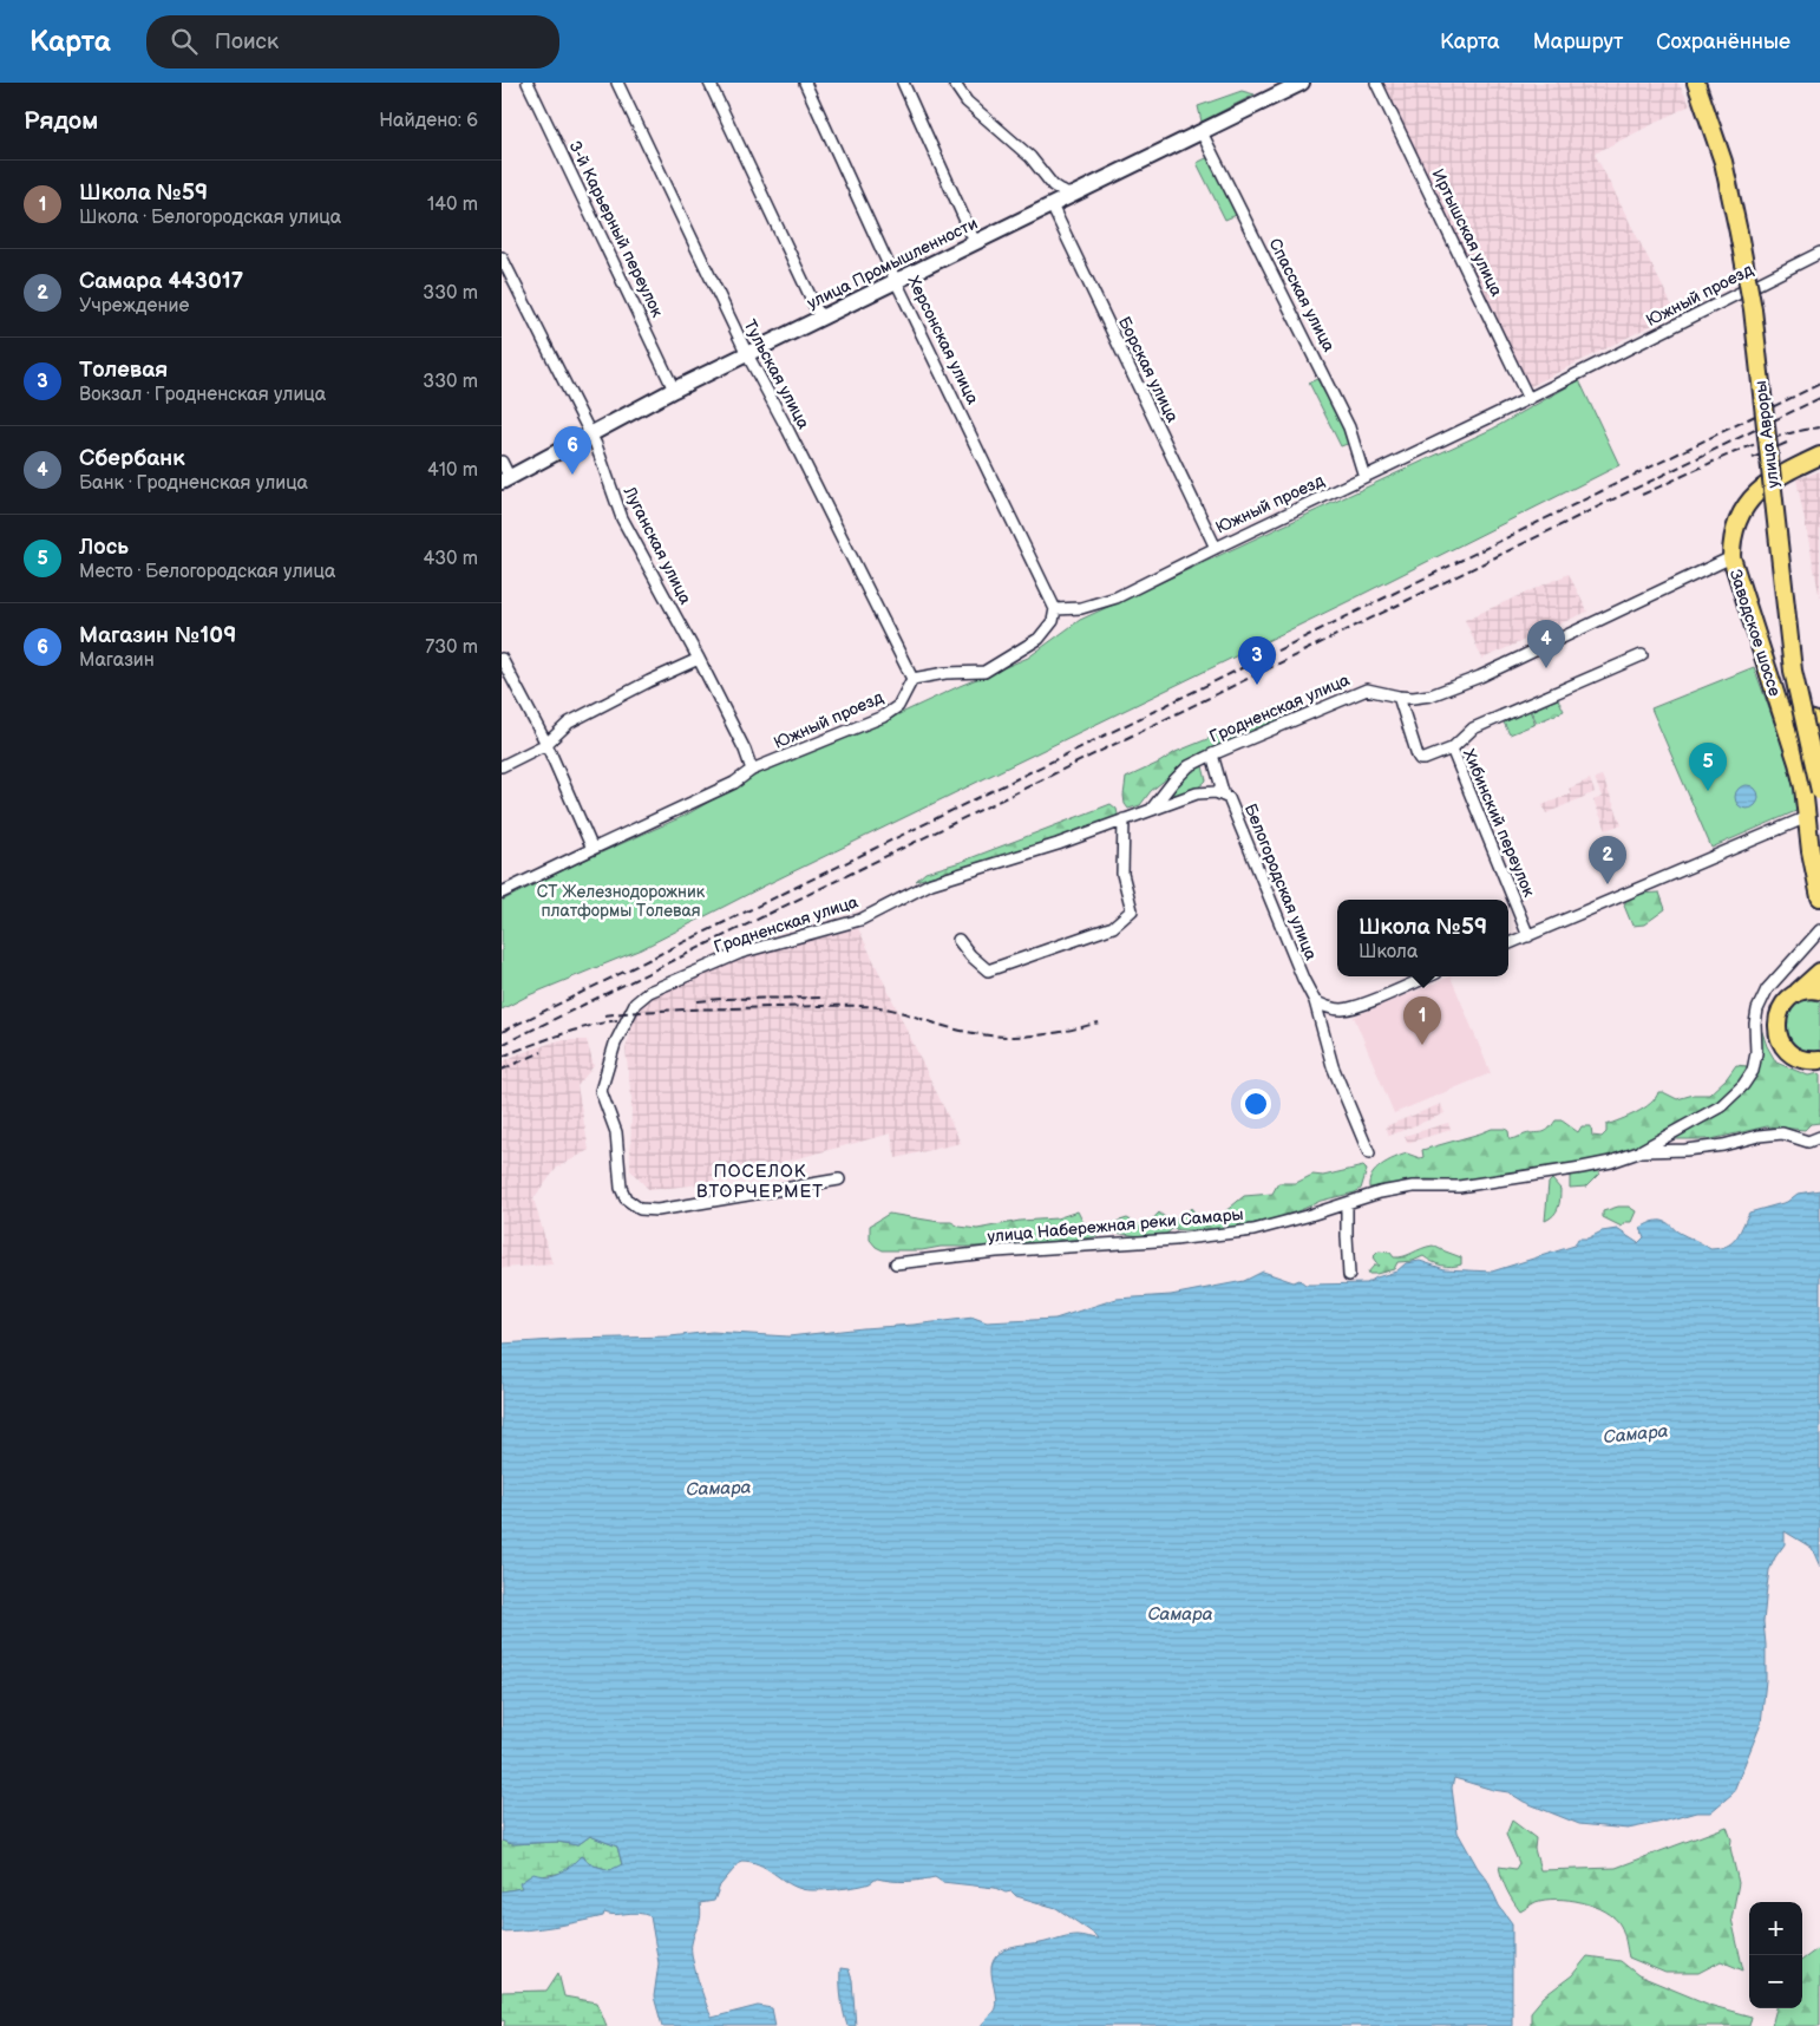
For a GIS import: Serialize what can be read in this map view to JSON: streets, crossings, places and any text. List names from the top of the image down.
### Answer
{
  "streets": {
    "main road": ["улица Промышленности", "улица Авроры", "Заводское шоссе"],
    "street": [
      "3-й Карьерный переулок",
      "Иртышская улица",
      "Спасская улица",
      "Южный проезд",
      "Херсонская улица",
      "Борская улица",
      "Тульская улица",
      "Луганская улица",
      "Гродненская улица",
      "Хибинский переулок",
      "Белогородская улица",
      "улица Набережная реки Самары"
    ]
  },
  "crossings": [
    ["3-й Карьерный переулок", "улица Промышленности"],
    ["Иртышская улица", "Южный проезд"],
    ["улица Промышленности", "Спасская улица"],
    ["улица Промышленности", "Херсонская улица"],
    ["улица Промышленности", "Борская улица"],
    ["улица Промышленности", "Тульская улица"],
    ["улица Промышленности", "Луганская улица"],
    ["Спасская улица", "Южный проезд"],
    ["Южный проезд", "Херсонская улица"],
    ["Южный проезд", "Борская улица"],
    ["Южный проезд", "Тульская улица"],
    ["Южный проезд", "Луганская улица"],
    ["Заводское шоссе", "Гродненская улица"],
    ["Гродненская улица", "Хибинский переулок"],
    ["Гродненская улица", "Белогородская улица"]
  ],
  "districts": ["ПОСЕЛОК ВТОРЧЕРМЕТ"],
  "water": ["Самара"],
  "parks": ["СТ Железнодорожник платформы Толевая"],
  "page": {
    "header": "Карта",
    "search": "Поиск",
    "nav": ["Карта", "Маршрут", "Сохранённые"],
    "heading": ["Рядом", "Найдено: 6"],
    "list": [
      {
        "mark": "1",
        "name": "Школа №59",
        "note": "Школа · Белогородская улица",
        "value": "140 m"
      },
      {
        "mark": "2",
        "name": "Самара 443017",
        "note": "Учреждение",
        "value": "330 m"
      },
      {
        "mark": "3",
        "name": "Толевая",
        "note": "Вокзал · Гродненская улица",
        "value": "330 m"
      },
      {
        "mark": "4",
        "name": "Сбербанк",
        "note": "Банк · Гродненская улица",
        "value": "410 m"
      },
      {
        "mark": "5",
        "name": "Лось",
        "note": "Место · Белогородская улица",
        "value": "430 m"
      },
      {
        "mark": "6",
        "name": "Магазин №109",
        "note": "Магазин",
        "value": "730 m"
      }
    ],
    "pins": [
      "6",
      "4",
      "3",
      "5",
      "2",
      "1"
    ],
    "popup": ["Школа №59", "Школа"],
    "map_buttons": ["+", "−"]
  }
}
